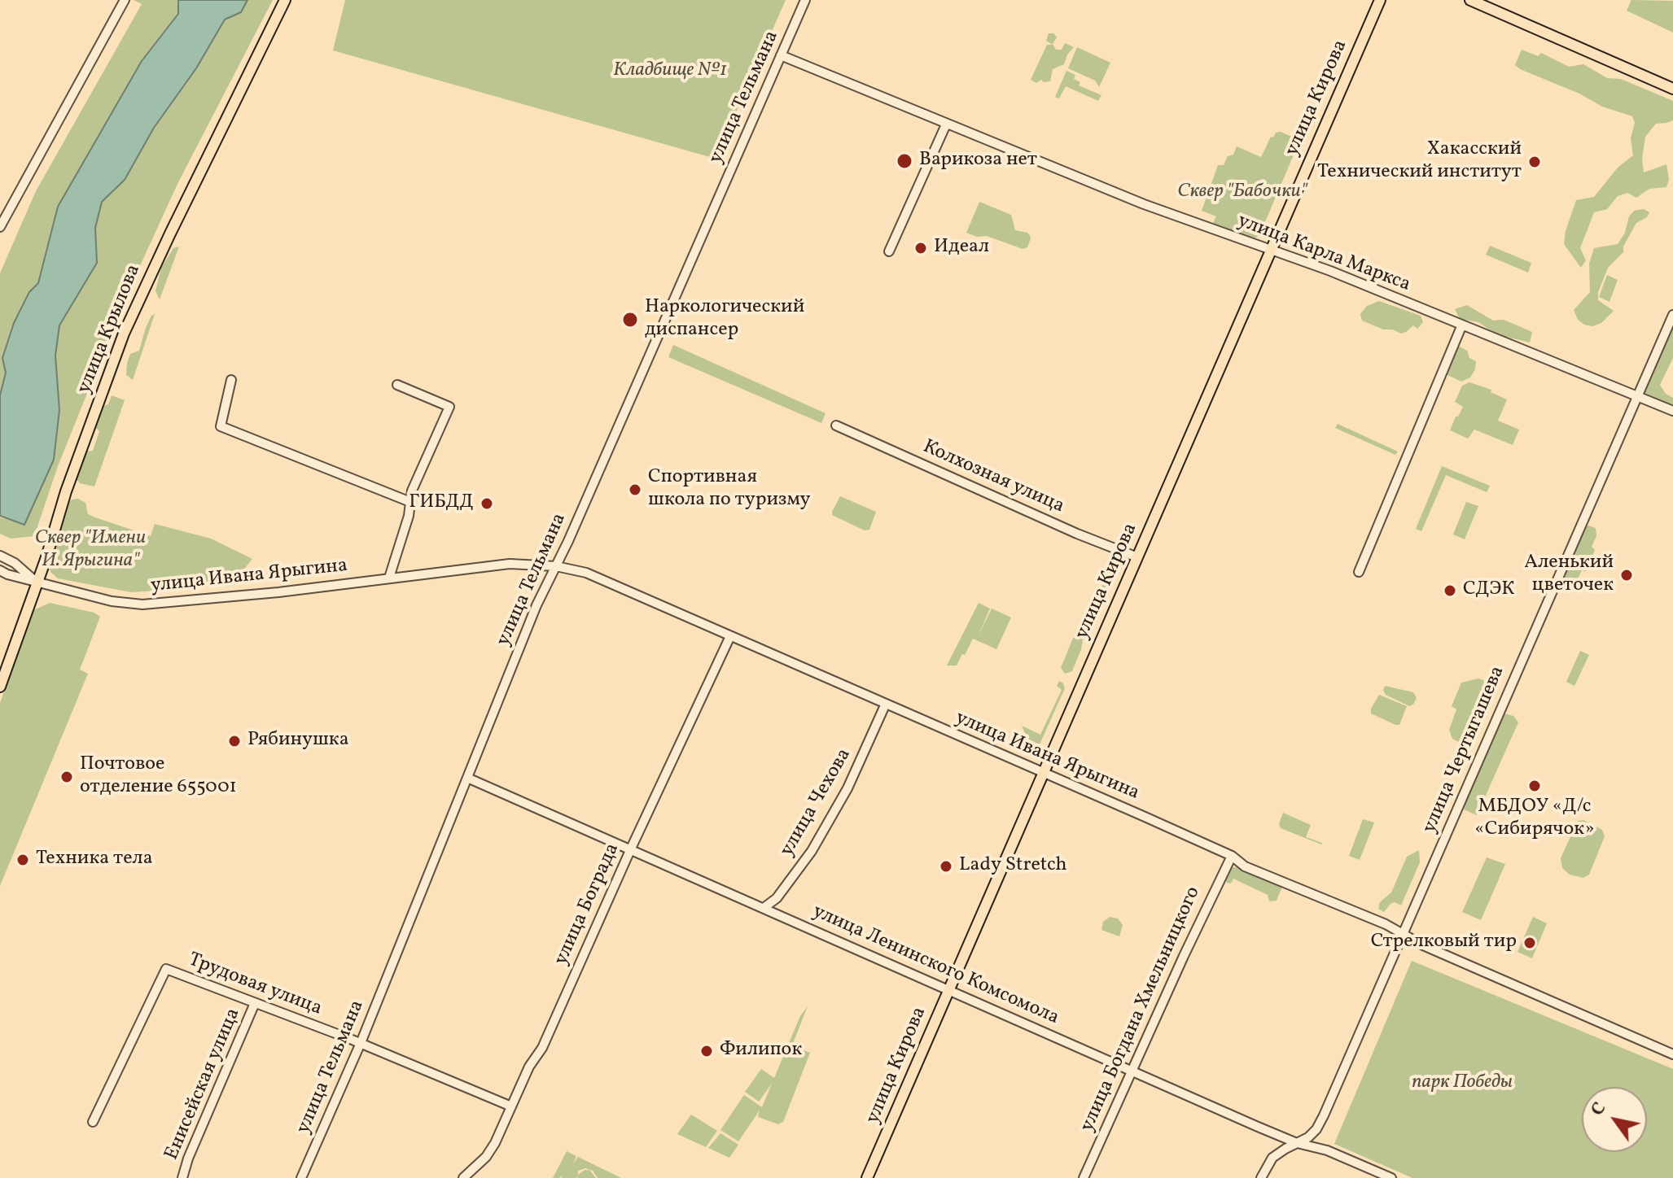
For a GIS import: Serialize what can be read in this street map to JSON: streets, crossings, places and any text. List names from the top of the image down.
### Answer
{
  "streets": {
    "main road": ["улица Кирова", "улица Крылова"],
    "street": [
      "улица Тельмана",
      "улица Карла Маркса",
      "Колхозная улица",
      "улица Ивана Ярыгина",
      "улица Чертыгашева",
      "улица Чехова",
      "улица Бограда",
      "улица Ленинского Комсомола",
      "Трудовая улица",
      "улица Богдана Хмельницкого",
      "Енисейская улица"
    ]
  },
  "crossings": [
    ["улица Тельмана", "улица Карла Маркса"],
    ["улица Тельмана", "улица Ивана Ярыгина"],
    ["улица Тельмана", "улица Ленинского Комсомола"],
    ["улица Тельмана", "Трудовая улица"],
    ["улица Кирова", "улица Карла Маркса"],
    ["улица Кирова", "Колхозная улица"],
    ["улица Кирова", "улица Ивана Ярыгина"],
    ["улица Кирова", "улица Ленинского Комсомола"],
    ["улица Карла Маркса", "улица Чертыгашева"],
    ["улица Крылова", "улица Ивана Ярыгина"],
    ["улица Ивана Ярыгина", "улица Чертыгашева"],
    ["улица Ивана Ярыгина", "улица Чехова"],
    ["улица Ивана Ярыгина", "улица Бограда"],
    ["улица Ивана Ярыгина", "улица Богдана Хмельницкого"],
    ["улица Чертыгашева", "улица Ленинского Комсомола"],
    ["улица Чехова", "улица Ленинского Комсомола"],
    ["улица Бограда", "улица Ленинского Комсомола"],
    ["улица Бограда", "Трудовая улица"],
    ["улица Ленинского Комсомола", "улица Богдана Хмельницкого"],
    ["Трудовая улица", "Енисейская улица"]
  ],
  "parks": [
    "Кладбище №1",
    "Сквер \"Бабочки\"",
    "Сквер \"Имени И. Ярыгина\"",
    "парк Победы"
  ],
  "places": [
    "Варикоза нет",
    "Хакасский Технический институт",
    "Идеал",
    "Наркологический диспансер",
    "Спортивная школа по туризму",
    "ГИБДД",
    "Аленький цветочек",
    "СДЭК",
    "Рябинушка",
    "Почтовое отделение 655001",
    "МБДОУ «Д/с «Сибирячок»",
    "Техника тела",
    "Lady Stretch",
    "Стрелковый тир",
    "Филипок"
  ],
  "north": "top left"
}
